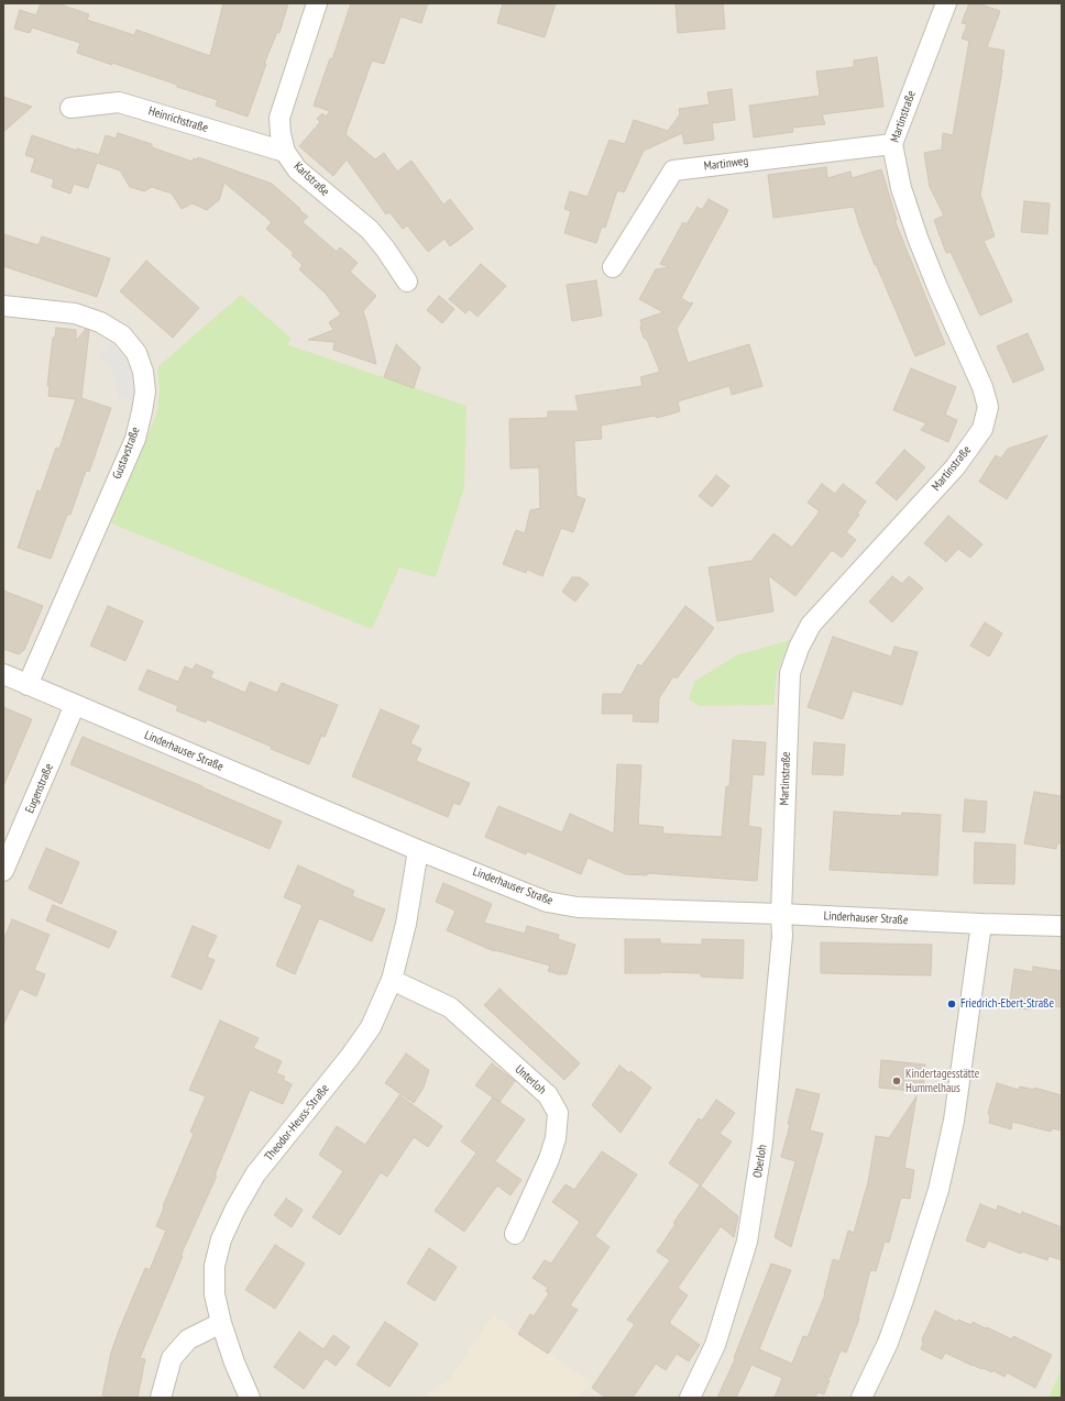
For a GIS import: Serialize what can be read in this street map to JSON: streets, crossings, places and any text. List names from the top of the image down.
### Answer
{
  "streets": {
    "street": [
      "Martinstraße",
      "Heinrichstraße",
      "Martinweg",
      "Karlstraße",
      "Gustavstraße",
      "Linderhauser Straße",
      "Eugenstraße",
      "Unterloh",
      "Theodor-Heuss-Straße",
      "Oberloh"
    ]
  },
  "crossings": [
    ["Martinstraße", "Martinweg"],
    ["Martinstraße", "Linderhauser Straße"],
    ["Martinstraße", "Oberloh"],
    ["Heinrichstraße", "Karlstraße"],
    ["Gustavstraße", "Linderhauser Straße"],
    ["Linderhauser Straße", "Eugenstraße"],
    ["Linderhauser Straße", "Theodor-Heuss-Straße"],
    ["Linderhauser Straße", "Oberloh"],
    ["Unterloh", "Theodor-Heuss-Straße"]
  ],
  "places": ["Friedrich-Ebert-Straße", "Kindertagesstätte Hummelhaus"]
}
